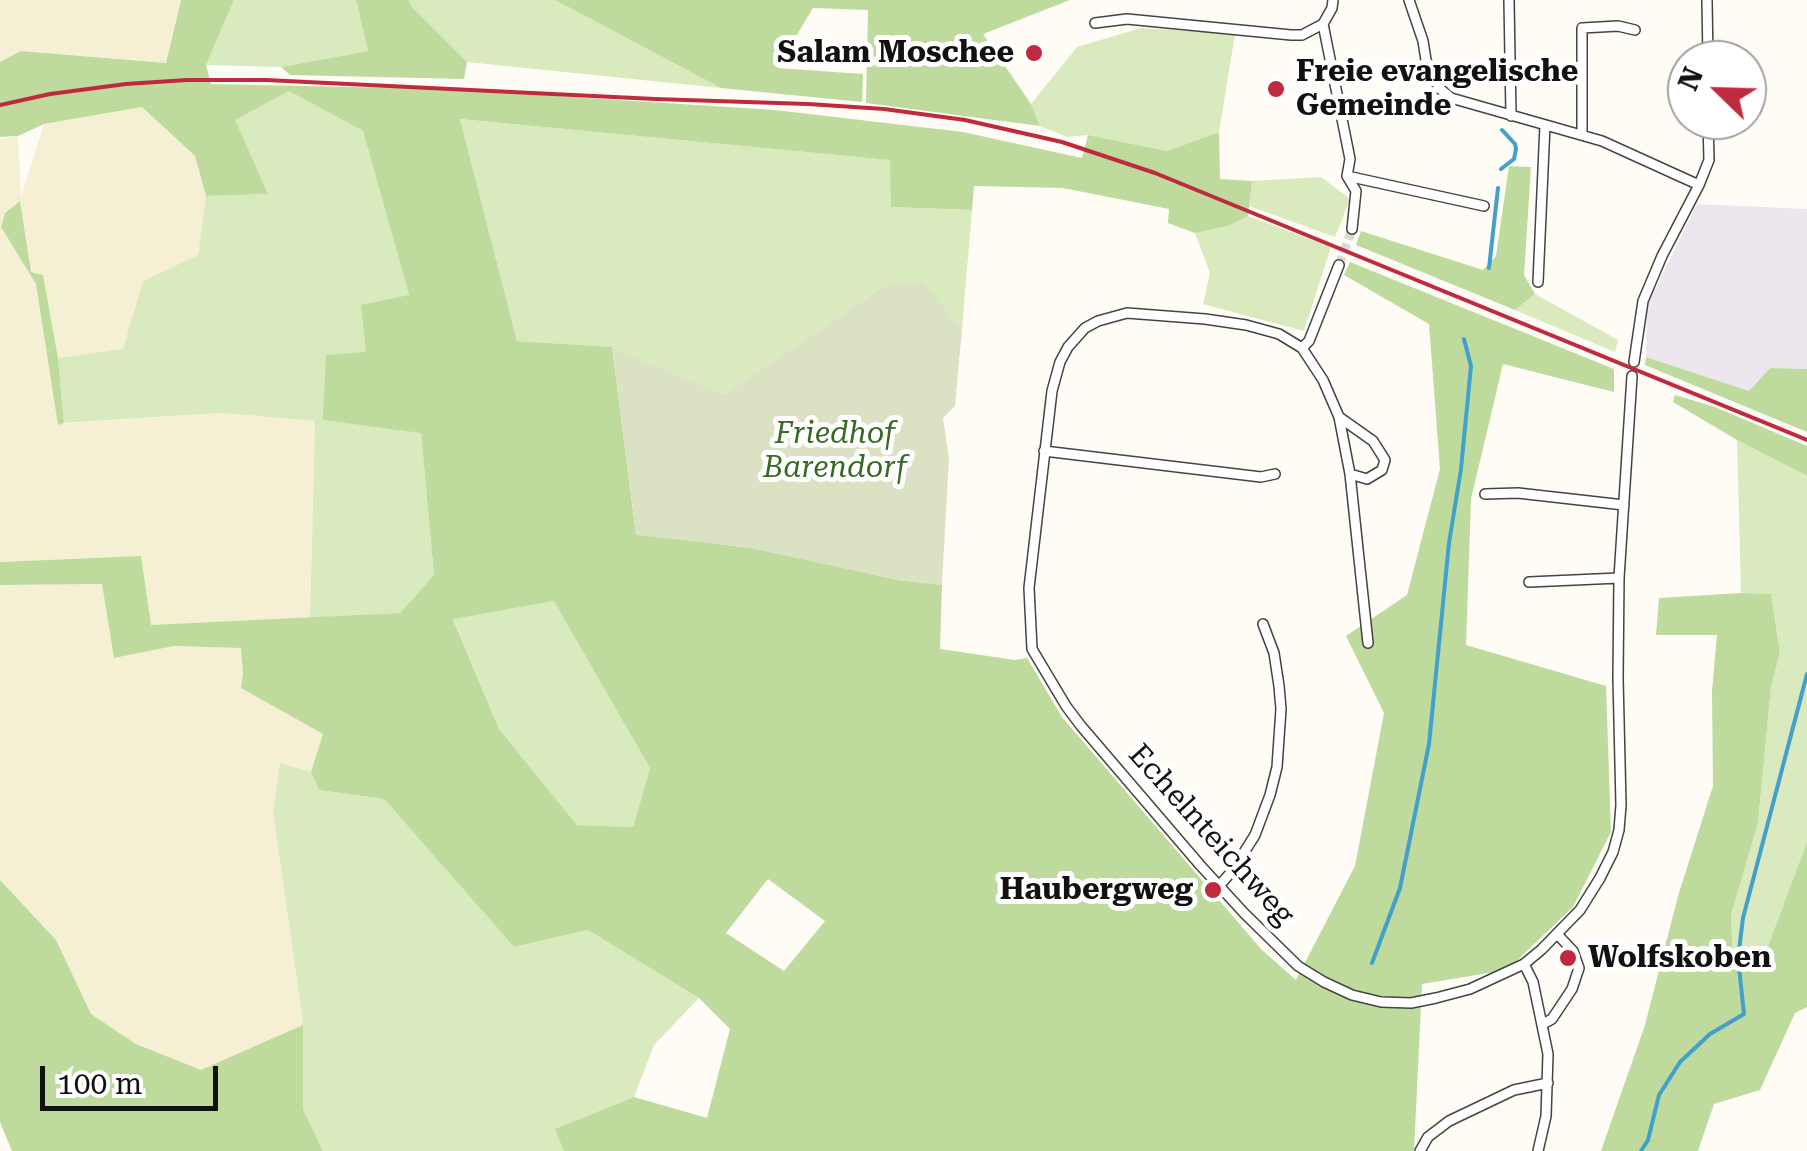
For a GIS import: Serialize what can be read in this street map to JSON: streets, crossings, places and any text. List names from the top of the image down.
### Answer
{
  "streets": {
    "street": ["Echelnteichweg"]
  },
  "parks": ["Friedhof Barendorf"],
  "places": [
    "Salam Moschee",
    "Freie evangelische Gemeinde",
    "Haubergweg",
    "Wolfskoben"
  ],
  "scale_bar": "100 m",
  "north": "top left"
}
